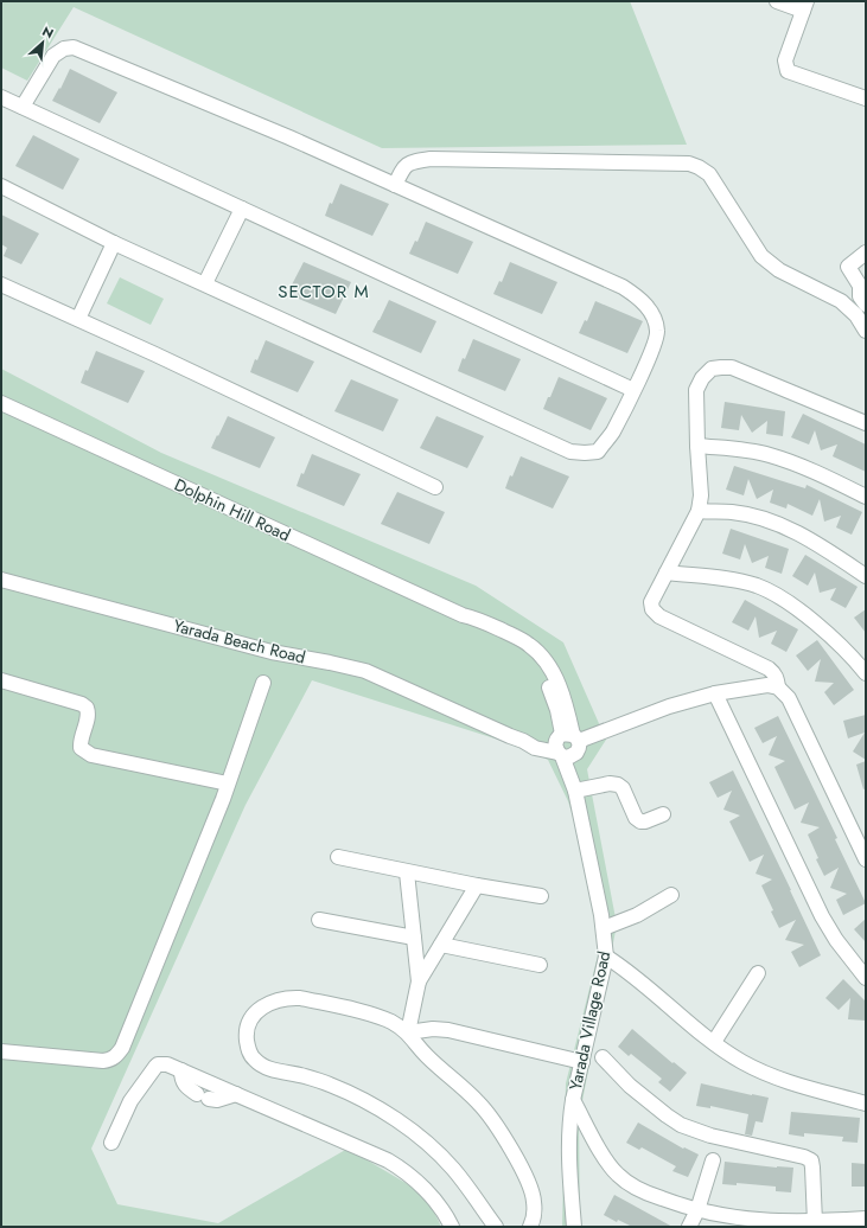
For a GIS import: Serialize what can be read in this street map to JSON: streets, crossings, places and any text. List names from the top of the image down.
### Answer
{
  "streets": {
    "street": ["Dolphin Hill Road", "Yarada Beach Road", "Yarada Village Road"]
  },
  "crossings": [
    ["Dolphin Hill Road", "Yarada Beach Road"],
    ["Dolphin Hill Road", "Yarada Village Road"],
    ["Yarada Beach Road", "Yarada Village Road"]
  ],
  "districts": ["SECTOR M"],
  "north": "top right"
}
